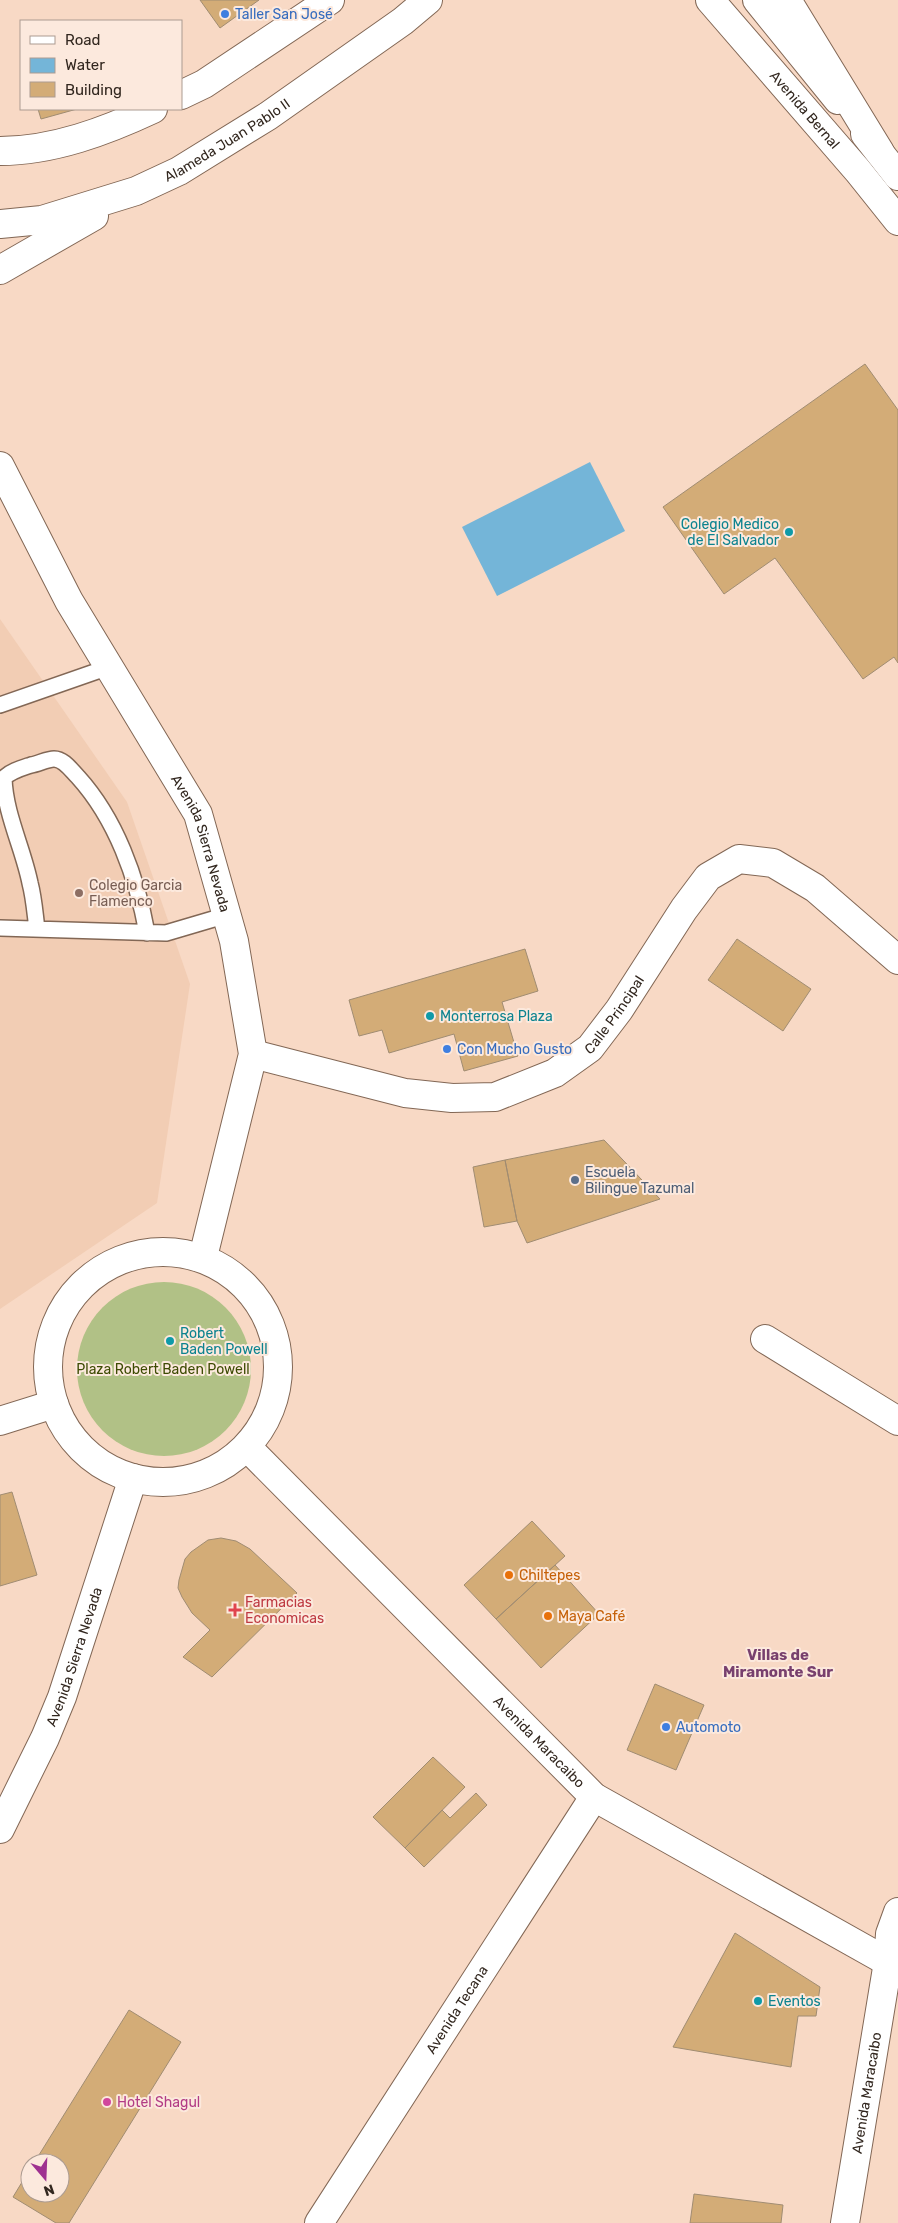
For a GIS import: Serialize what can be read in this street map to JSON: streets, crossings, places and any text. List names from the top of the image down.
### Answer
{
  "streets": {
    "street": [
      "Avenida Bernal",
      "Alameda Juan Pablo II",
      "Avenida Sierra Nevada",
      "Calle Principal",
      "Avenida Maracaibo",
      "Avenida Tecana"
    ]
  },
  "crossings": [
    ["Avenida Sierra Nevada", "Calle Principal"],
    ["Avenida Maracaibo", "Avenida Tecana"]
  ],
  "districts": ["Villas de Miramonte Sur"],
  "parks": ["Plaza Robert Baden Powell"],
  "places": {
    "other": [
      "Taller San José",
      "Colegio Medico de El Salvador",
      "Colegio Garcia Flamenco",
      "Monterrosa Plaza",
      "Con Mucho Gusto",
      "Escuela Bilingue Tazumal",
      "Robert Baden Powell",
      "Chiltepes",
      "Maya Café",
      "Automoto",
      "Eventos",
      "Hotel Shagul"
    ],
    "health": ["Farmacias Economicas"]
  },
  "legend": ["Road", "Water", "Building"],
  "north": "bottom"
}
